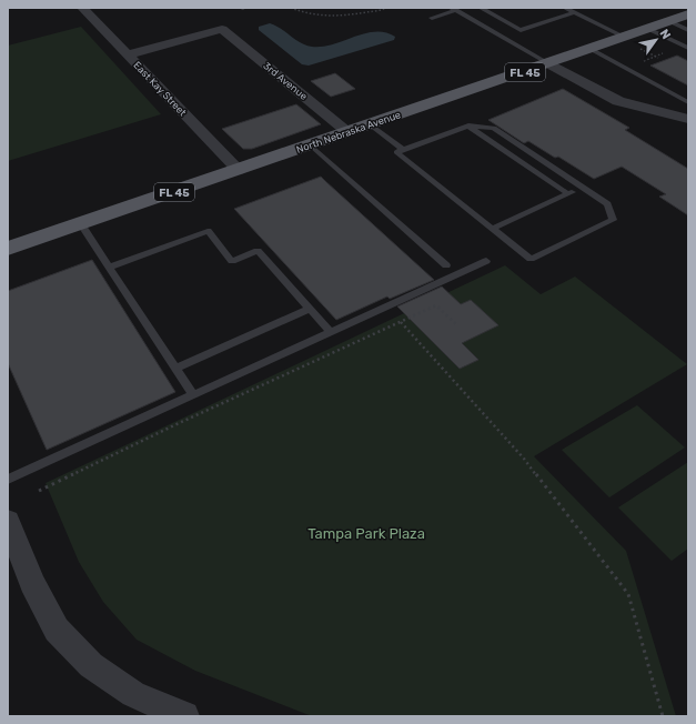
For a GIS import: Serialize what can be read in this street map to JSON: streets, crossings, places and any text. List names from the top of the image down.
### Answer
{
  "streets": {
    "main road": ["FL 45", "North Nebraska Avenue"],
    "street": ["3rd Avenue", "East Kay Street"]
  },
  "crossings": [
    ["3rd Avenue", "East Kay Street"],
    ["3rd Avenue", "North Nebraska Avenue"],
    ["East Kay Street", "North Nebraska Avenue"]
  ],
  "parks": ["Tampa Park Plaza"],
  "north": "top right"
}
